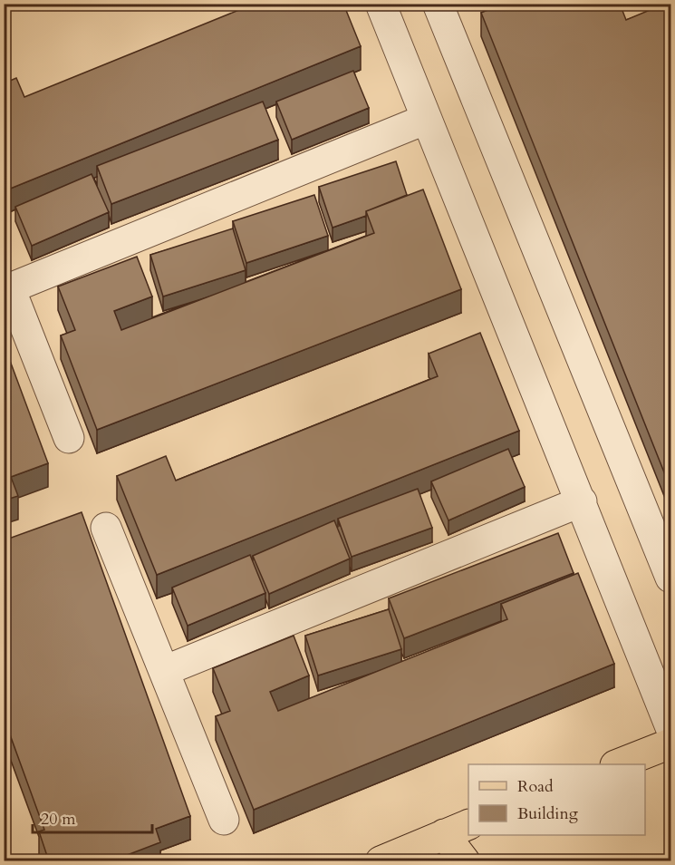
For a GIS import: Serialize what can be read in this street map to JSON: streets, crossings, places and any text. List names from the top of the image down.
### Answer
{
  "legend": ["Road", "Building"],
  "scale_bar": "20 m"
}
